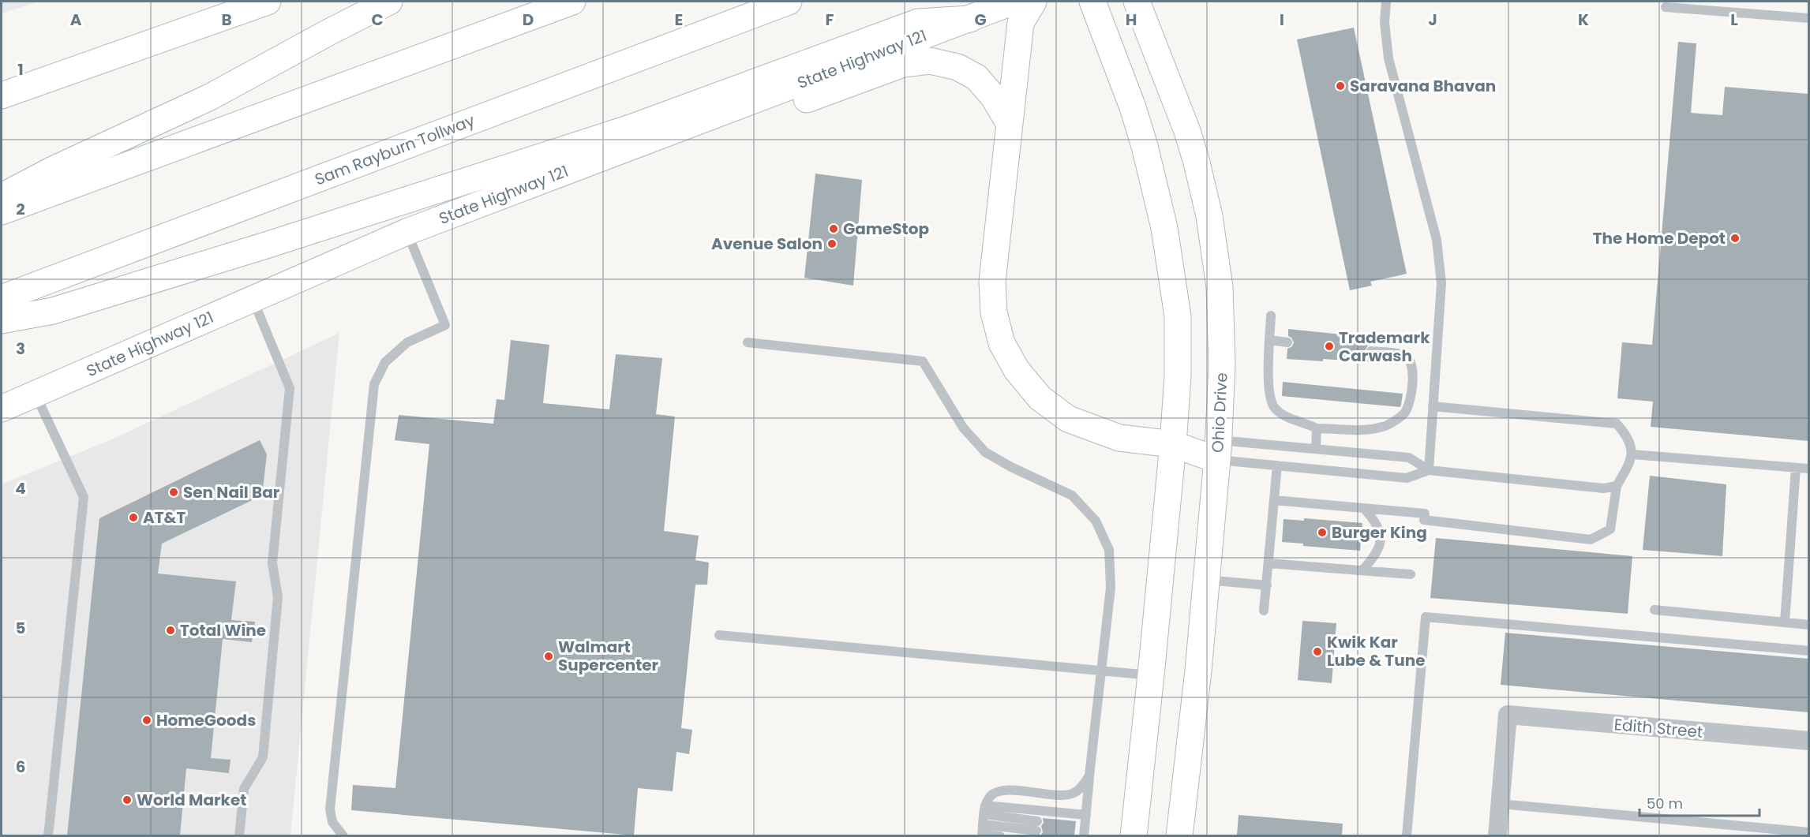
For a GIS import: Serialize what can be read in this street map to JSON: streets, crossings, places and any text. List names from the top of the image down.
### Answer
{
  "streets": {
    "main road": ["State Highway 121", "Sam Rayburn Tollway", "Ohio Drive"],
    "street": ["Edith Street"]
  },
  "places": [
    "Saravana Bhavan",
    "GameStop",
    "The Home Depot",
    "Avenue Salon",
    "Trademark Carwash",
    "Sen Nail Bar",
    "AT&T",
    "Burger King",
    "Total Wine",
    "Kwik Kar Lube & Tune",
    "Walmart Supercenter",
    "HomeGoods",
    "World Market"
  ],
  "scale_bar": "50 m",
  "grid": {
    "columns": [
      "A",
      "B",
      "C",
      "D",
      "E",
      "F",
      "G",
      "H",
      "I",
      "J",
      "K",
      "L"
    ],
    "rows": [
      "1",
      "2",
      "3",
      "4",
      "5",
      "6"
    ]
  }
}
